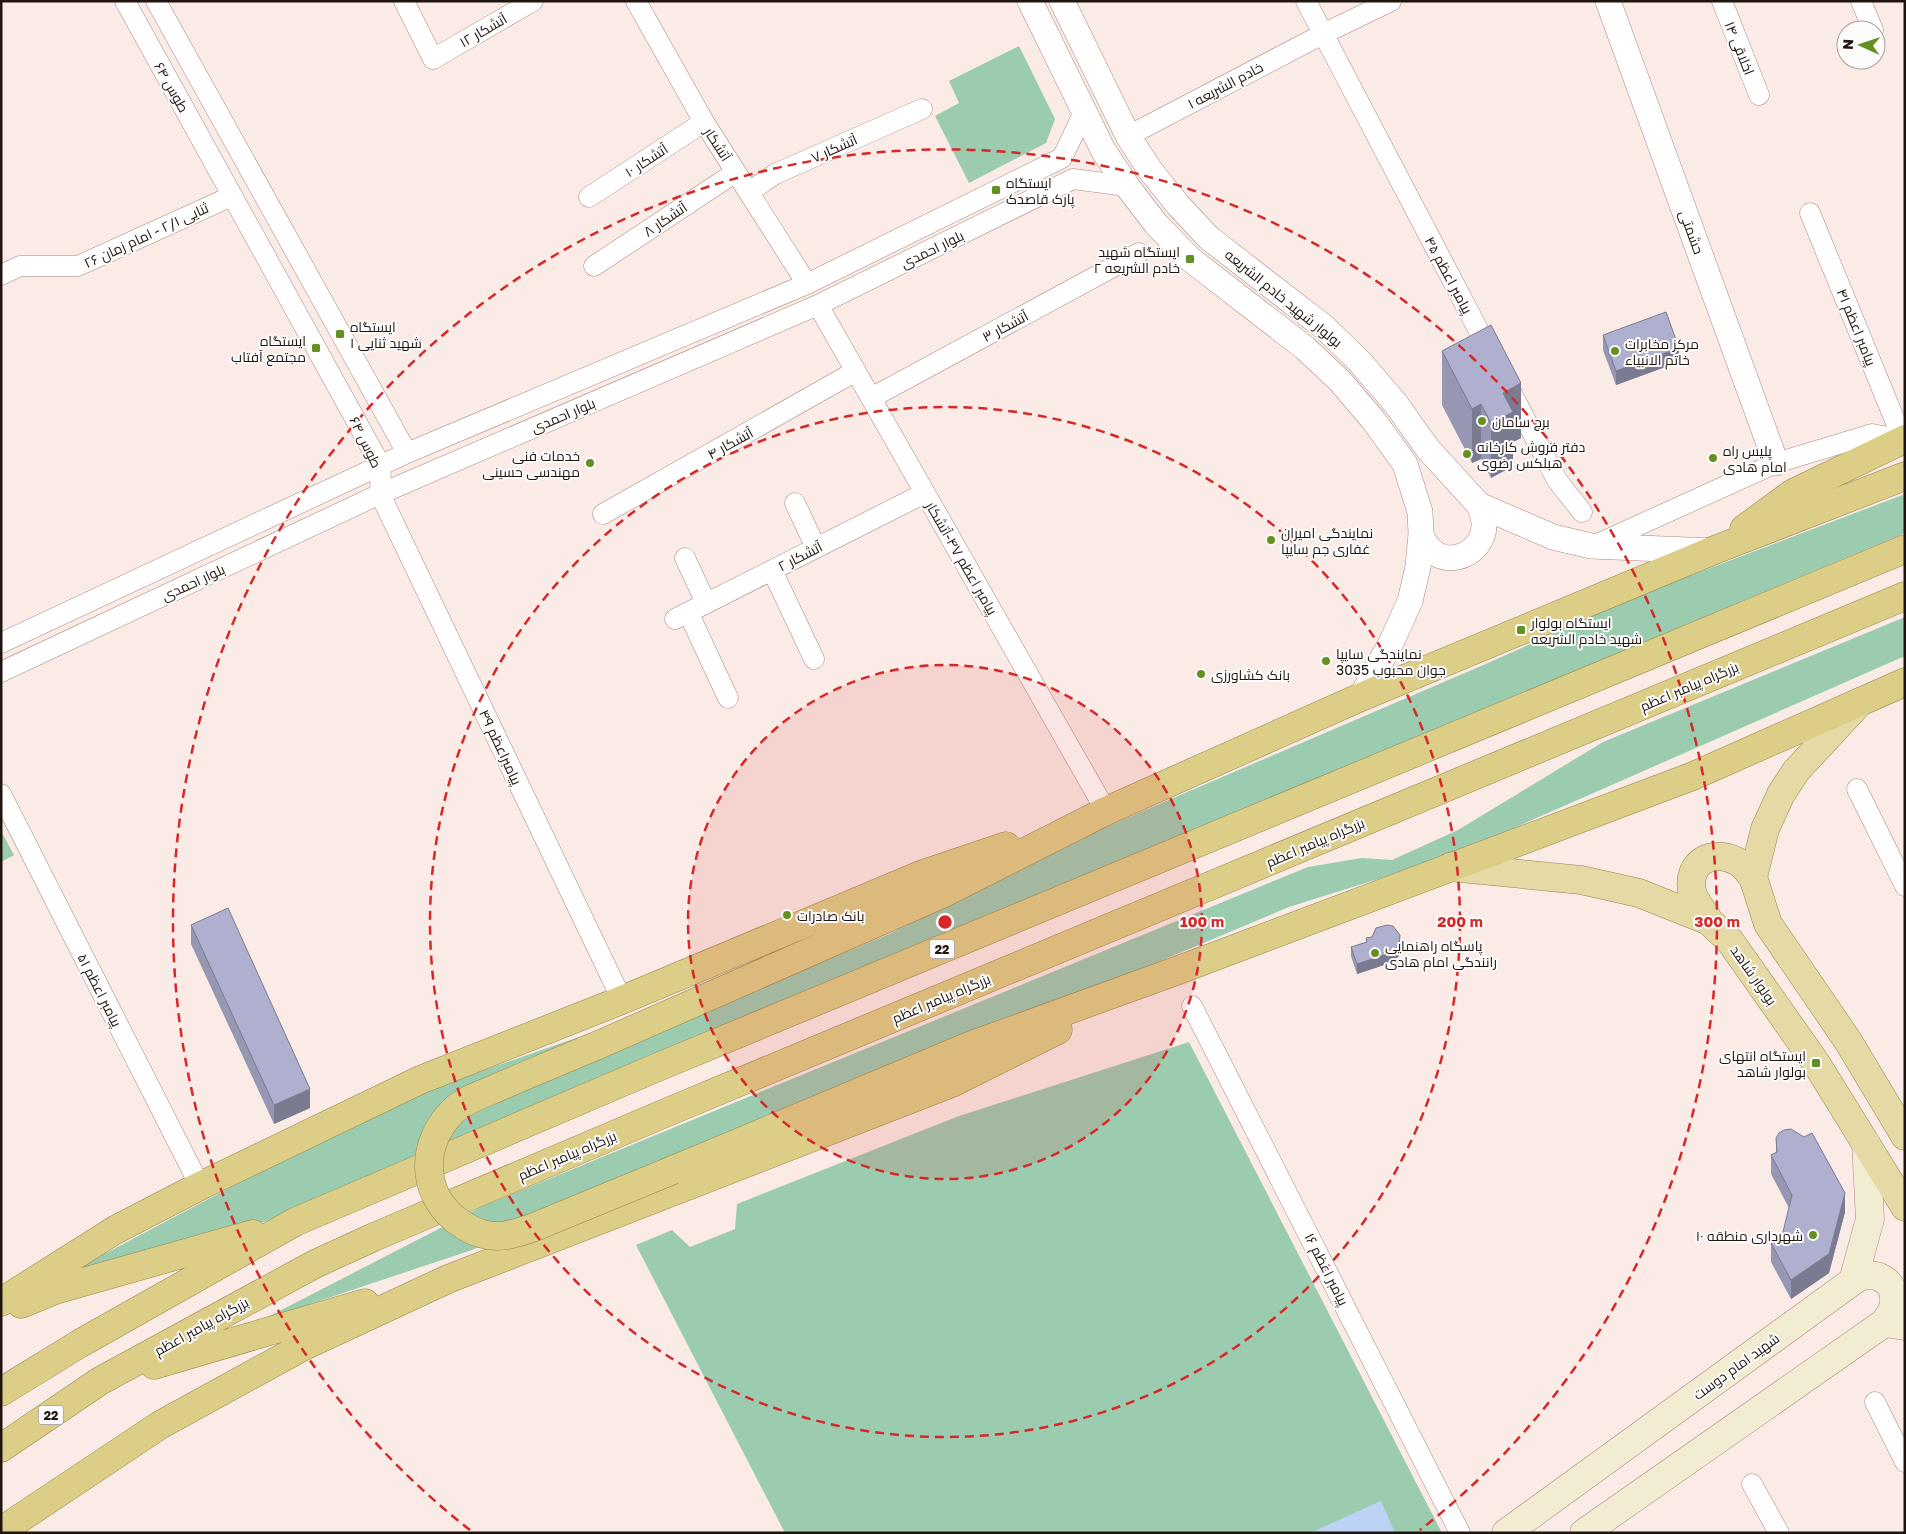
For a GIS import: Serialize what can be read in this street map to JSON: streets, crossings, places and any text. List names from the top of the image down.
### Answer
{
  "streets": {
    "highway": ["بزرگراه پیامبر اعظم", "22"],
    "main road": ["بولوار شاهد", "شهید امام دوست"],
    "street": [
      "آتشکار ۱۲",
      "اخلاقی ۱۴",
      "خادم الشریعه ۱",
      "طوس ۶۴",
      "آتشکار",
      "آتشکار ۷",
      "آتشکار ۱۰",
      "آتشکار ۸",
      "حشمتی",
      "ثنایی ۲/۱ - امام زمان ۲۶",
      "بلوار احمدی",
      "پیامبر اعظم ۴۵",
      "بولوار شهید خادم الشریعه",
      "آتشکار ۳",
      "پیامبر اعظم ۴۱",
      "آتشکار ۴",
      "آتشکار ۲",
      "پیامبر اعظم ۴۷-آتشکار",
      "پیامبراعظم ۴۹",
      "پیامبر اعظم ۵۱",
      "پیامبر اعظم ۱۶"
    ]
  },
  "crossings": [
    ["خادم الشریعه ۱", "پیامبر اعظم ۴۵"],
    ["خادم الشریعه ۱", "بولوار شهید خادم الشریعه"],
    ["طوس ۶۴", "ثنایی ۲/۱ - امام زمان ۲۶"],
    ["طوس ۶۴", "بلوار احمدی"],
    ["طوس ۶۴", "پیامبراعظم ۴۹"],
    ["آتشکار", "آتشکار ۷"],
    ["آتشکار", "آتشکار ۱۰"],
    ["آتشکار", "آتشکار ۸"],
    ["آتشکار", "بلوار احمدی"],
    ["بلوار احمدی", "پیامبر اعظم ۴۷-آتشکار"],
    ["بلوار احمدی", "پیامبراعظم ۴۹"],
    ["آتشکار ۳", "پیامبر اعظم ۴۷-آتشکار"],
    ["آتشکار ۴", "پیامبر اعظم ۴۷-آتشکار"],
    ["آتشکار ۲", "پیامبر اعظم ۴۷-آتشکار"]
  ],
  "places": {
    "transit": [
      "ایستگاه پارک قاصدک",
      "ایستگاه شهید خادم الشریعه ۲",
      "ایستگاه شهید ثنایی ۱",
      "ایستگاه مجتمع آفتاب",
      "ایستگاه بولوار شهید خادم الشریعه",
      "ایستگاه انتهای بولوار شاهد"
    ],
    "other": [
      "مرکز مخابرات خاتم الانبیاء",
      "برج سامان",
      "دفتر فروش کارخانه هبلکس رضوی",
      "پلیس راه امام هادی",
      "خدمات فنی مهندسی حسینی",
      "نمایندگی امیران غفاری جم سایپا",
      "نمایندگی سایپا جوان محبوب 3035",
      "بانک کشاورزی",
      "بانک صادرات",
      "پاسگاه راهنمایی رانندگی امام هادی",
      "شهرداری منطقه ۱۰"
    ]
  },
  "north": "left",
  "rings": ["100 m", "200 m", "300 m"]
}
